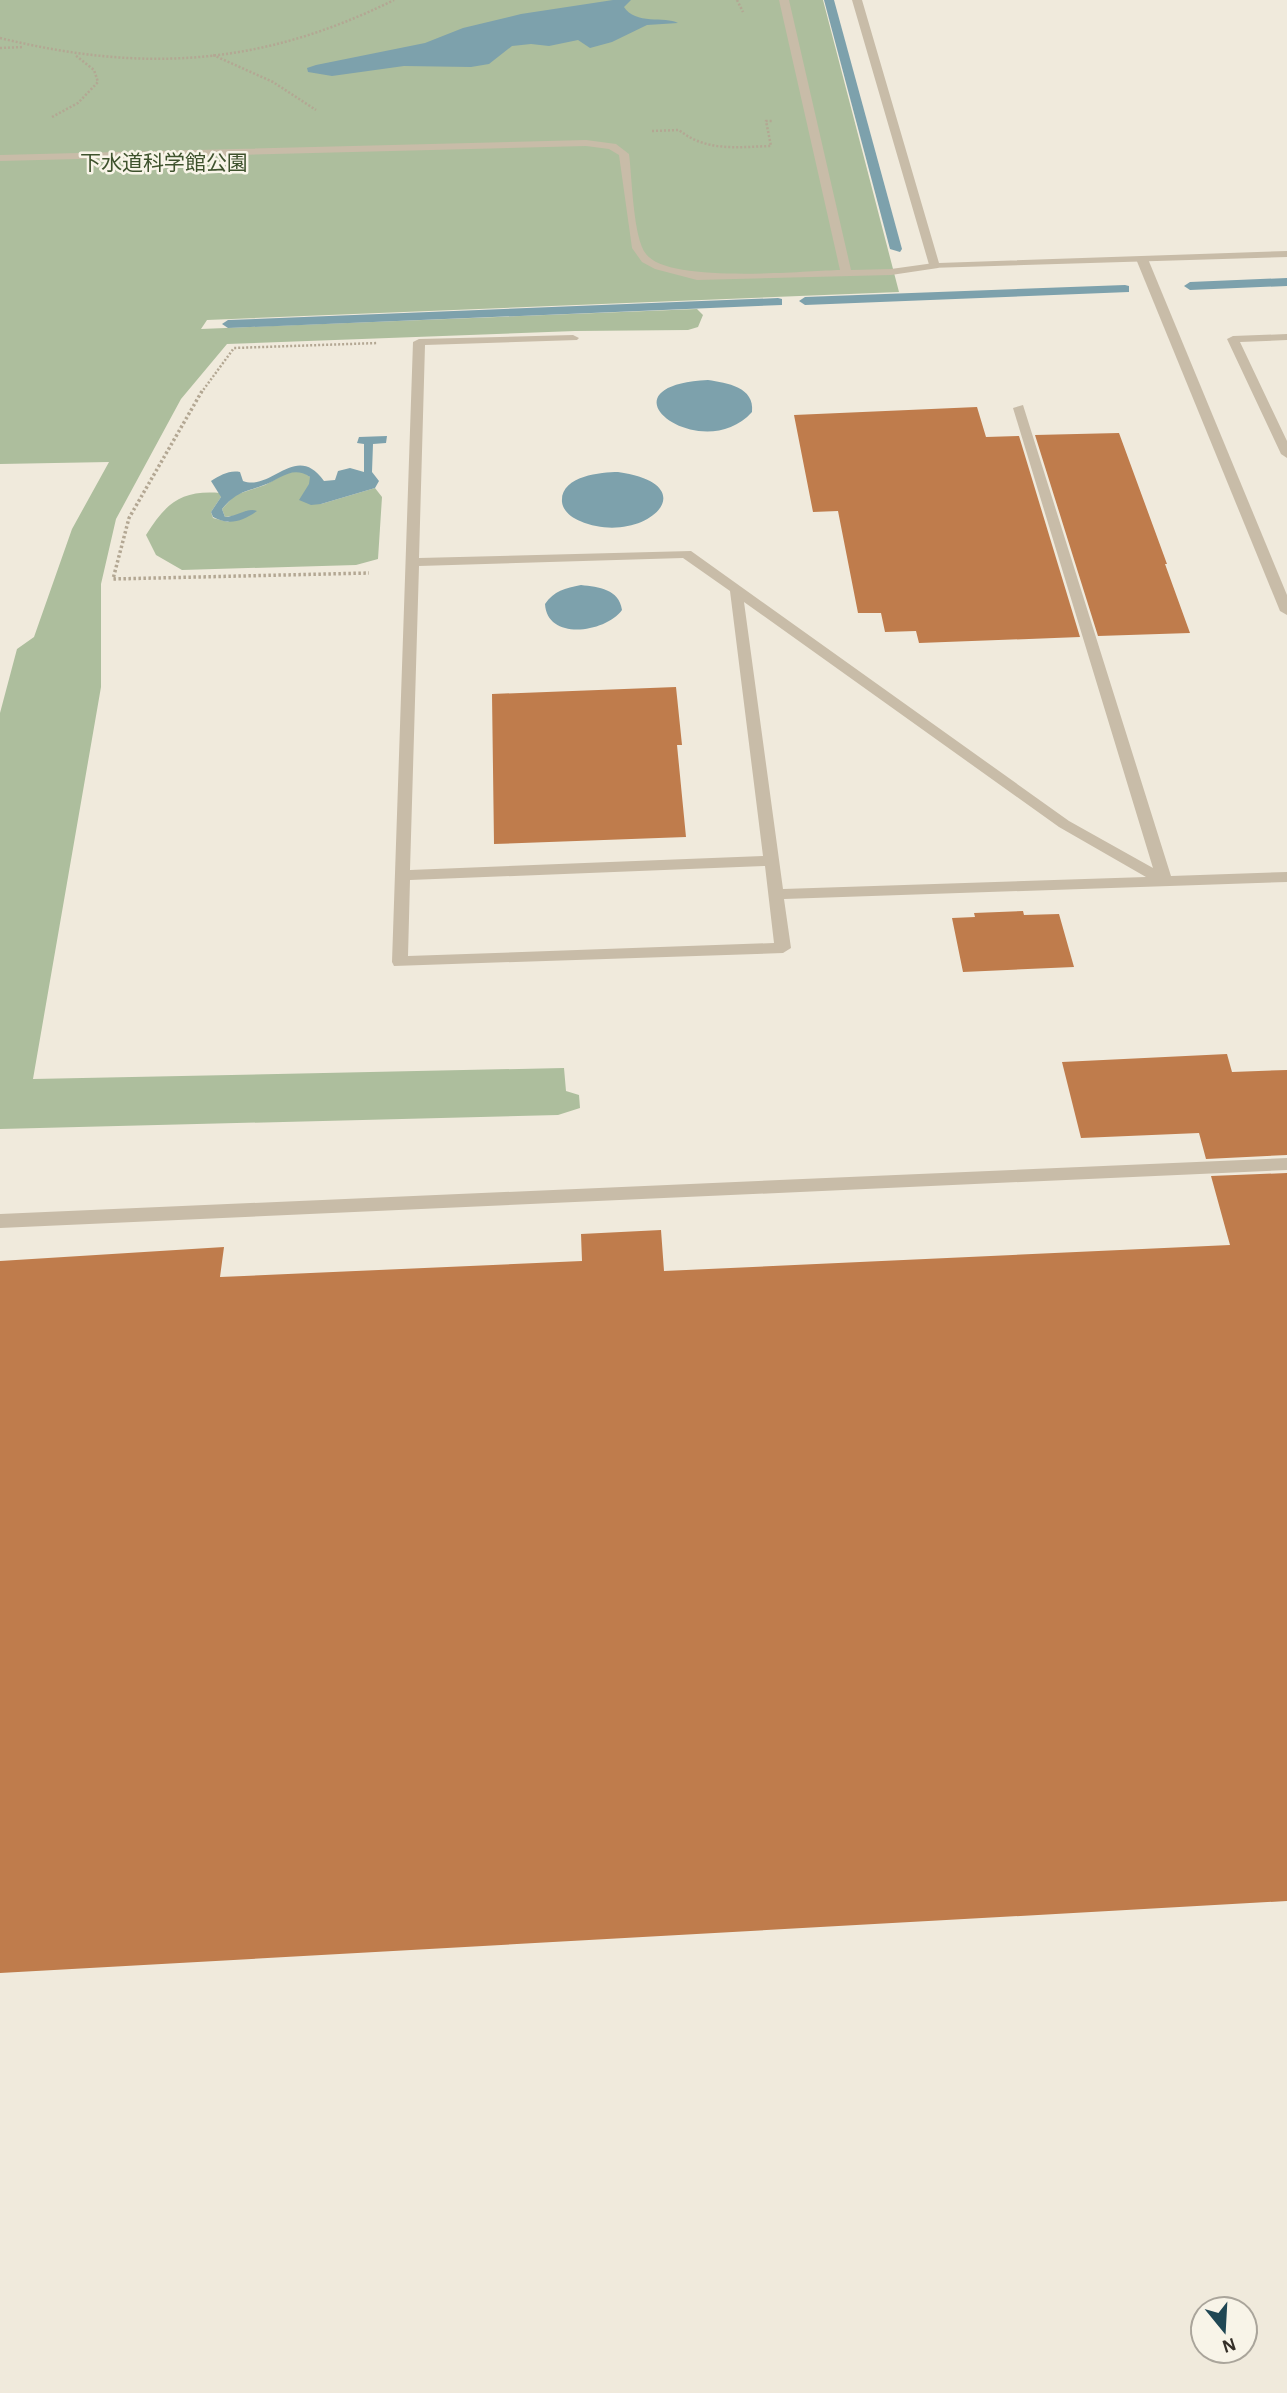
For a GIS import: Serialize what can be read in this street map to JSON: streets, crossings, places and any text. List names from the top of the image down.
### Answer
{
  "parks": ["下水道科学館公園"],
  "north": "bottom"
}
